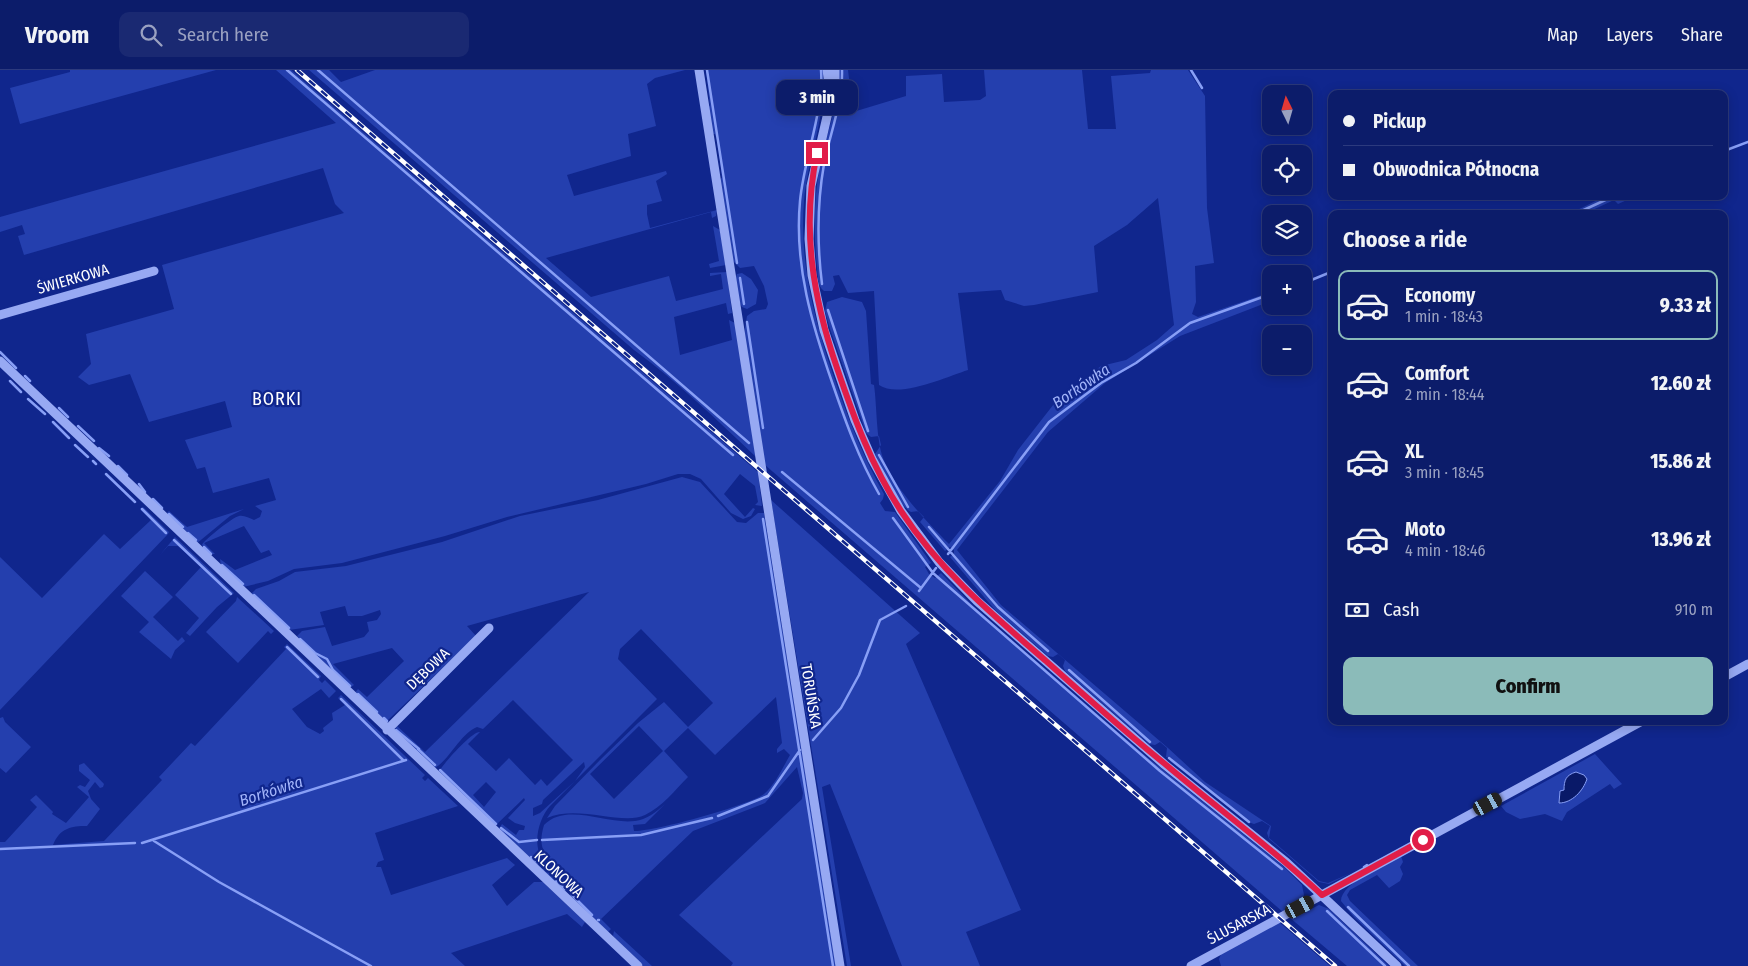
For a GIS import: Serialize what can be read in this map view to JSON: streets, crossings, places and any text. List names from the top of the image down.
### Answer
{
  "streets": {
    "street": [
      "ŚWIERKOWA",
      "DĘBOWA",
      "TORUŃSKA",
      "KLONOWA",
      "ŚLUSARSKA"
    ]
  },
  "crossings": [
    ["DĘBOWA", "KLONOWA"]
  ],
  "districts": ["BORKI"],
  "water": ["Borkówka"],
  "north": "top",
  "page": {
    "header": "Vroom",
    "search": "Search here",
    "nav": ["Map", "Layers", "Share"],
    "bubble": "3 min",
    "map_buttons": ["+", "−"],
    "banner": ["Pickup", "Obwodnica Północna"],
    "heading": "Choose a ride",
    "list": [
      {
        "name": "Economy",
        "note": "1 min · 18:43",
        "value": "9.33 zł"
      },
      {
        "name": "Comfort",
        "note": "2 min · 18:44",
        "value": "12.60 zł"
      },
      {
        "name": "XL",
        "note": "3 min · 18:45",
        "value": "15.86 zł"
      },
      {
        "name": "Moto",
        "note": "4 min · 18:46",
        "value": "13.96 zł"
      }
    ],
    "pay": ["Cash", "910 m"],
    "buttons": "Confirm"
  }
}
